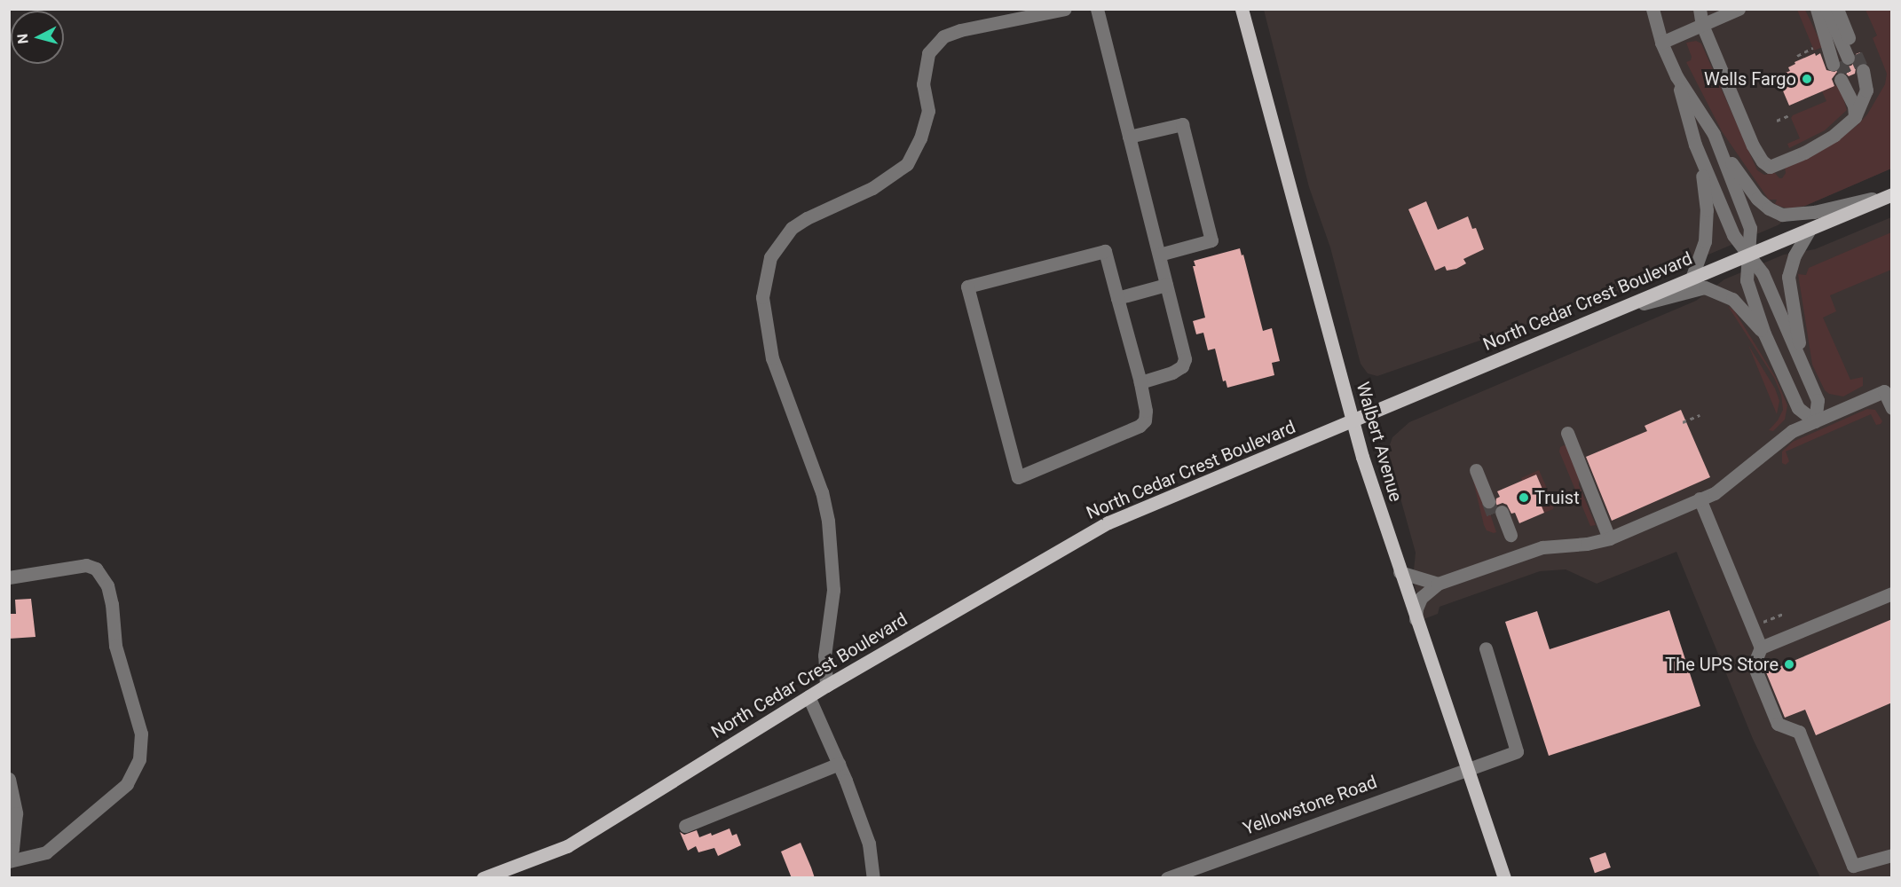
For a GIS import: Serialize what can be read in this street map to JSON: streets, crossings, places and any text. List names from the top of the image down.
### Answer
{
  "streets": {
    "main road": ["North Cedar Crest Boulevard", "Walbert Avenue"],
    "street": ["Yellowstone Road"]
  },
  "crossings": [
    ["North Cedar Crest Boulevard", "Walbert Avenue"],
    ["Walbert Avenue", "Yellowstone Road"]
  ],
  "places": ["Wells Fargo", "Truist", "The UPS Store"],
  "north": "left"
}
